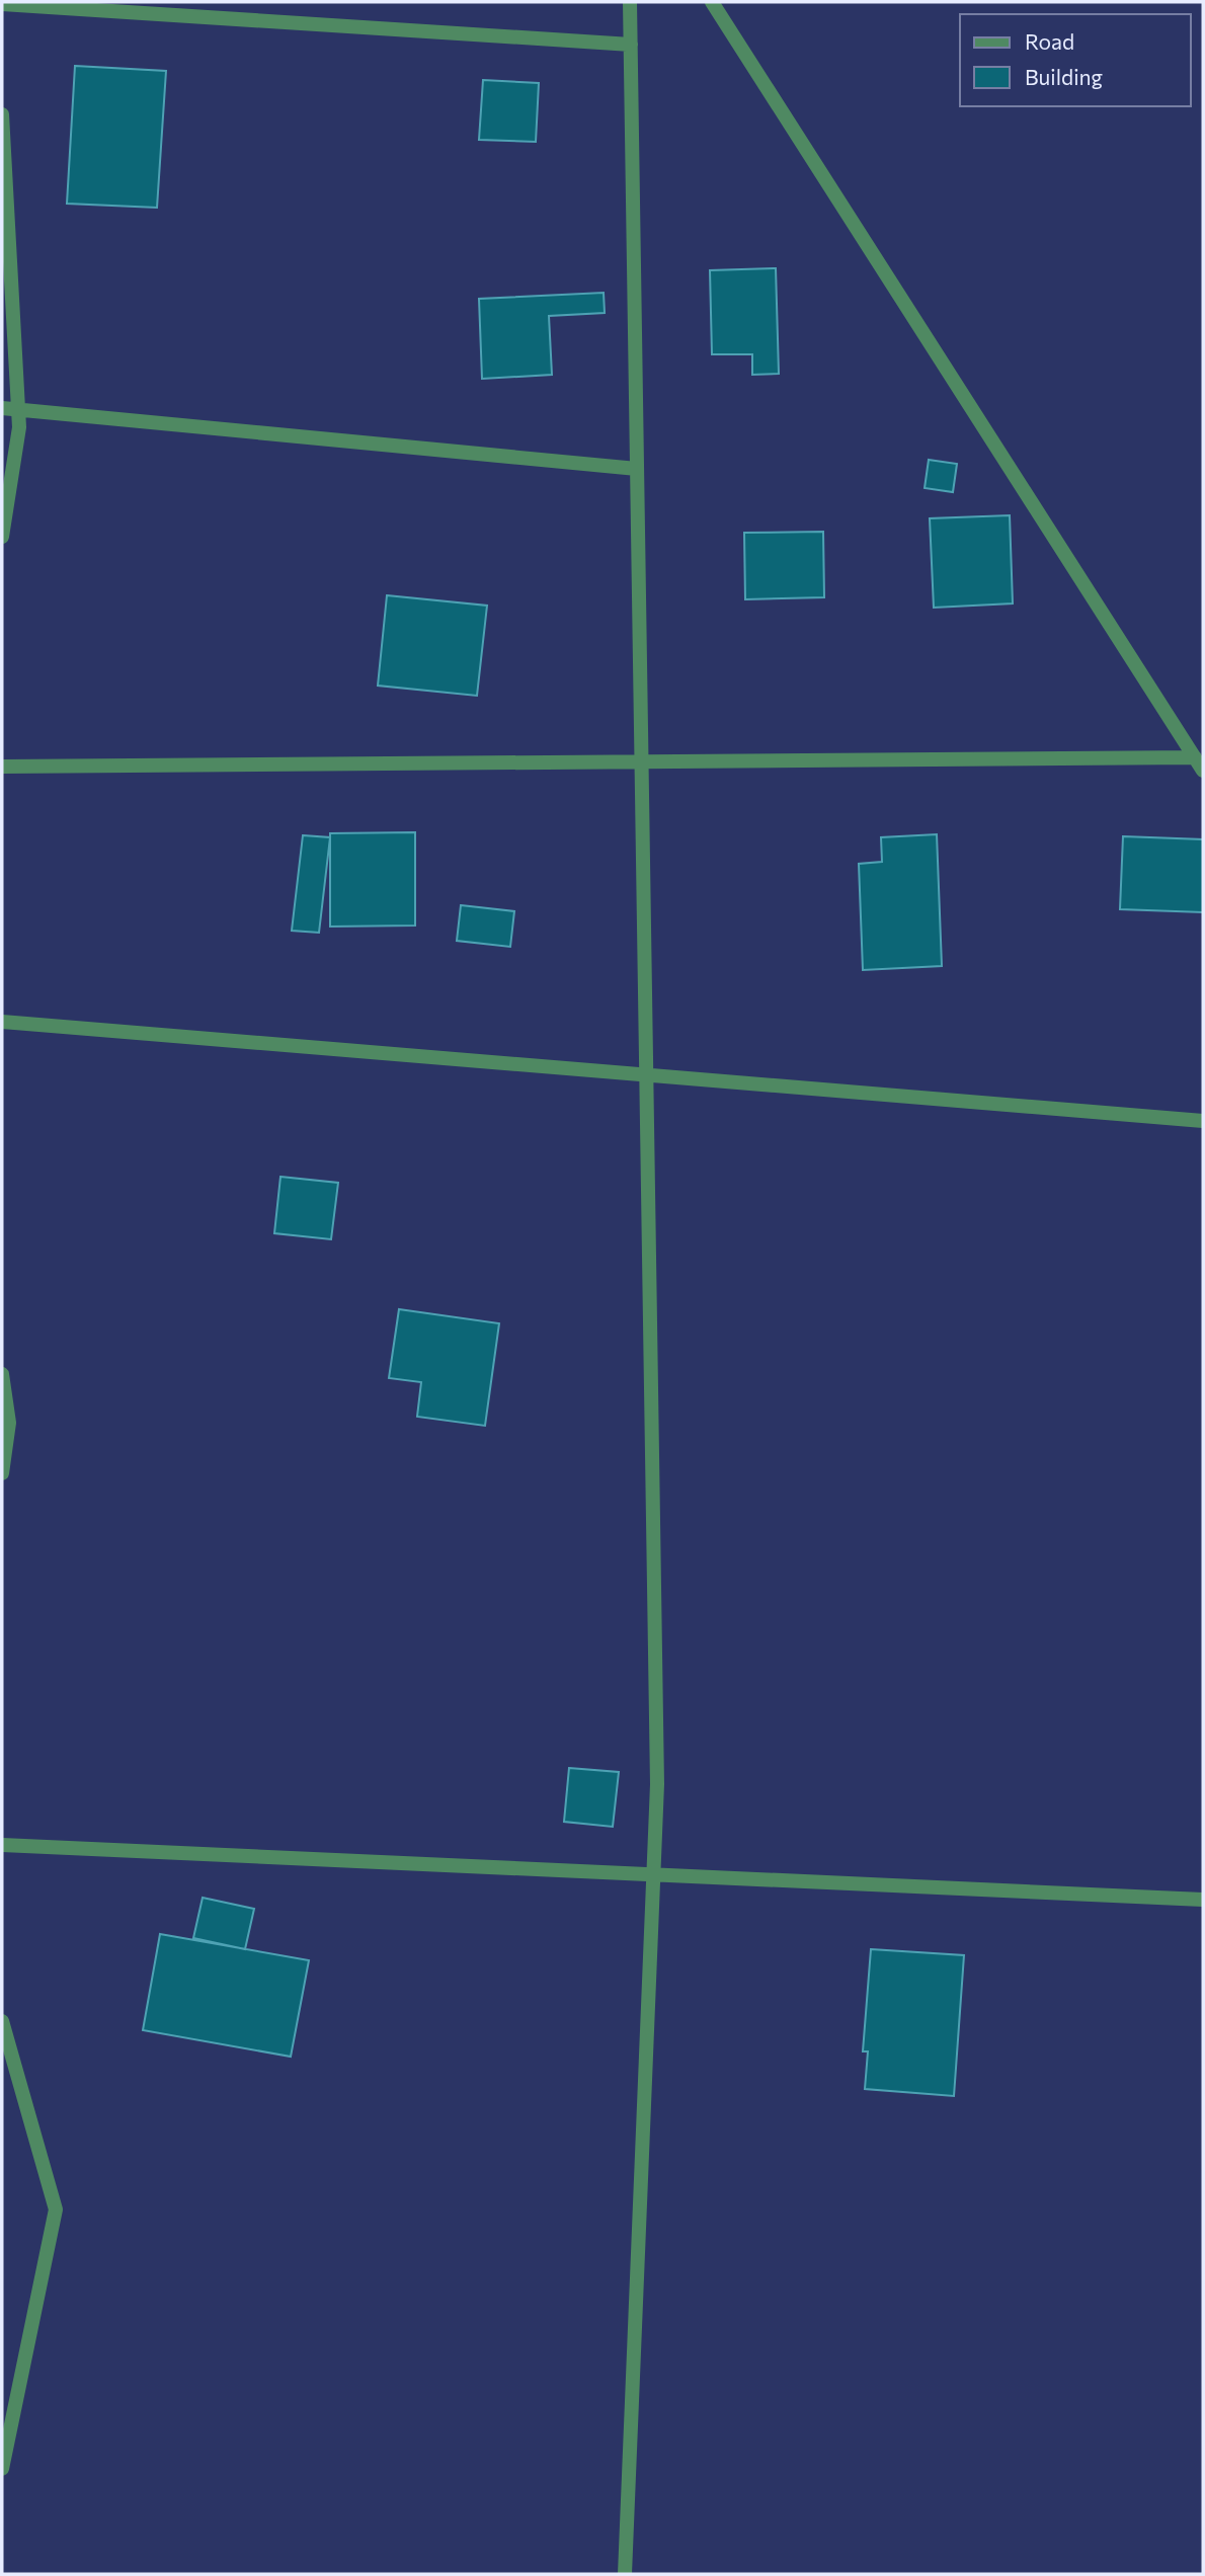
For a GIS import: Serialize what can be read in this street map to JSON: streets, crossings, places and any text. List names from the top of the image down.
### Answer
{
  "legend": ["Road", "Building"]
}
